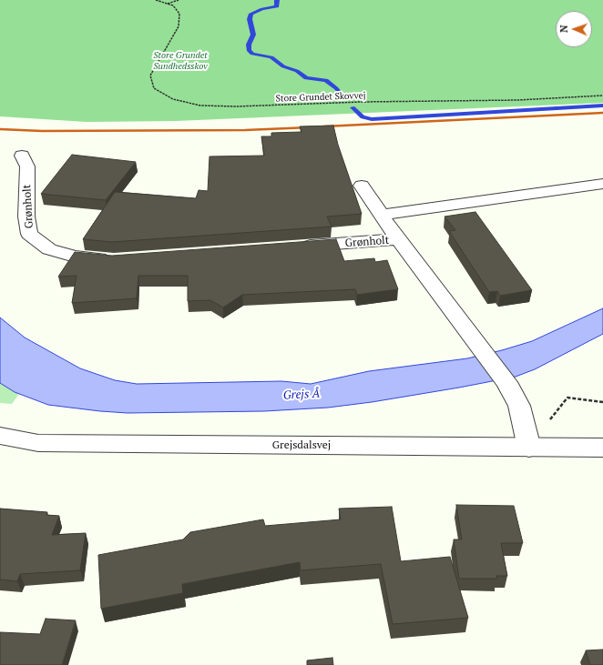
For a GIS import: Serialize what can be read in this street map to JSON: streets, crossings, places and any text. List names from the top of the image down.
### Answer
{
  "streets": {
    "street": ["Grønholt", "Grejsdalsvej"],
    "path": ["Store Grundet Skovvej"]
  },
  "crossings": [
    ["Grønholt", "Grejsdalsvej"]
  ],
  "water": ["Grejs Å"],
  "parks": ["Store Grundet Sundhedsskov"],
  "north": "left"
}
